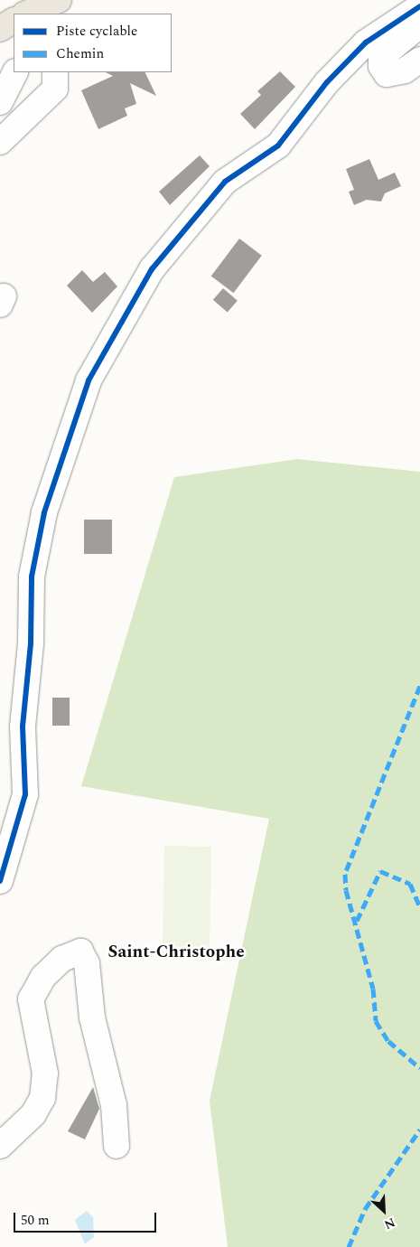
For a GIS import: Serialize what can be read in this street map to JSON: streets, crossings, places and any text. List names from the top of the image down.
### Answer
{
  "districts": ["Saint-Christophe"],
  "legend": ["Piste cyclable", "Chemin"],
  "scale_bar": "50 m",
  "north": "bottom right"
}
